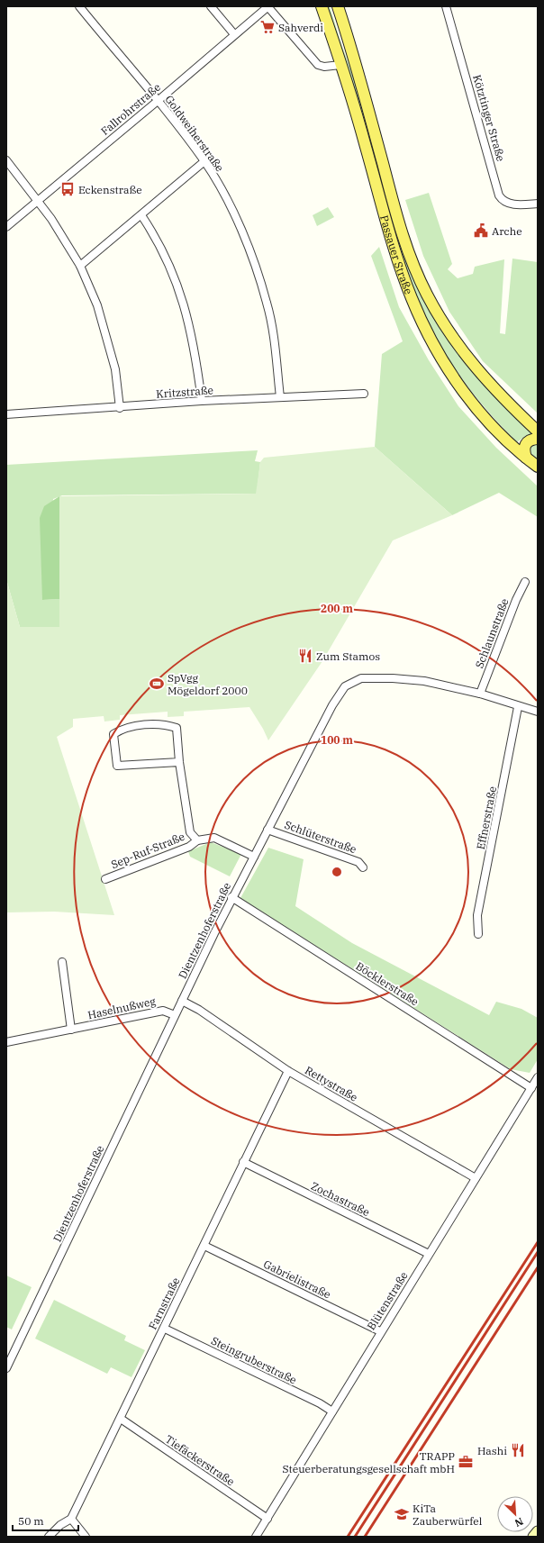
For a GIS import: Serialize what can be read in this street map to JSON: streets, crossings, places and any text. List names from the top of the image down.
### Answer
{
  "streets": {
    "main road": ["Passauer Straße"],
    "street": [
      "Fallrohrstraße",
      "Kötztinger Straße",
      "Goldweiherstraße",
      "Kritzstraße",
      "Schlaunstraße",
      "Effnerstraße",
      "Schlüterstraße",
      "Sep-Ruf-Straße",
      "Dientzenhoferstraße",
      "Böcklerstraße",
      "Haselnußweg",
      "Rettystraße",
      "Zochastraße",
      "Gabrielistraße",
      "Blütenstraße",
      "Farnstraße",
      "Steingruberstraße",
      "Tiefäckerstraße"
    ]
  },
  "crossings": [
    ["Fallrohrstraße", "Goldweiherstraße"],
    ["Fallrohrstraße", "Passauer Straße"],
    ["Goldweiherstraße", "Kritzstraße"],
    ["Schlaunstraße", "Dientzenhoferstraße"],
    ["Effnerstraße", "Dientzenhoferstraße"],
    ["Schlüterstraße", "Dientzenhoferstraße"],
    ["Sep-Ruf-Straße", "Dientzenhoferstraße"],
    ["Dientzenhoferstraße", "Böcklerstraße"],
    ["Dientzenhoferstraße", "Haselnußweg"],
    ["Dientzenhoferstraße", "Rettystraße"],
    ["Böcklerstraße", "Blütenstraße"],
    ["Rettystraße", "Blütenstraße"],
    ["Rettystraße", "Farnstraße"],
    ["Zochastraße", "Blütenstraße"],
    ["Zochastraße", "Farnstraße"],
    ["Gabrielistraße", "Blütenstraße"],
    ["Gabrielistraße", "Farnstraße"],
    ["Blütenstraße", "Steingruberstraße"],
    ["Blütenstraße", "Tiefäckerstraße"],
    ["Farnstraße", "Steingruberstraße"],
    ["Farnstraße", "Tiefäckerstraße"]
  ],
  "places": {
    "supermarket": ["Sahverdi"],
    "bus stop": ["Eckenstraße"],
    "public building": ["Arche"],
    "restaurant": ["Zum Stamos", "Hashi"],
    "sports": ["SpVgg Mögeldorf 2000"],
    "office": ["TRAPP Steuerberatungsgesellschaft mbH"],
    "school or university": ["KiTa Zauberwürfel"]
  },
  "scale_bar": "50 m",
  "north": "bottom right",
  "rings": ["200 m", "100 m"]
}
